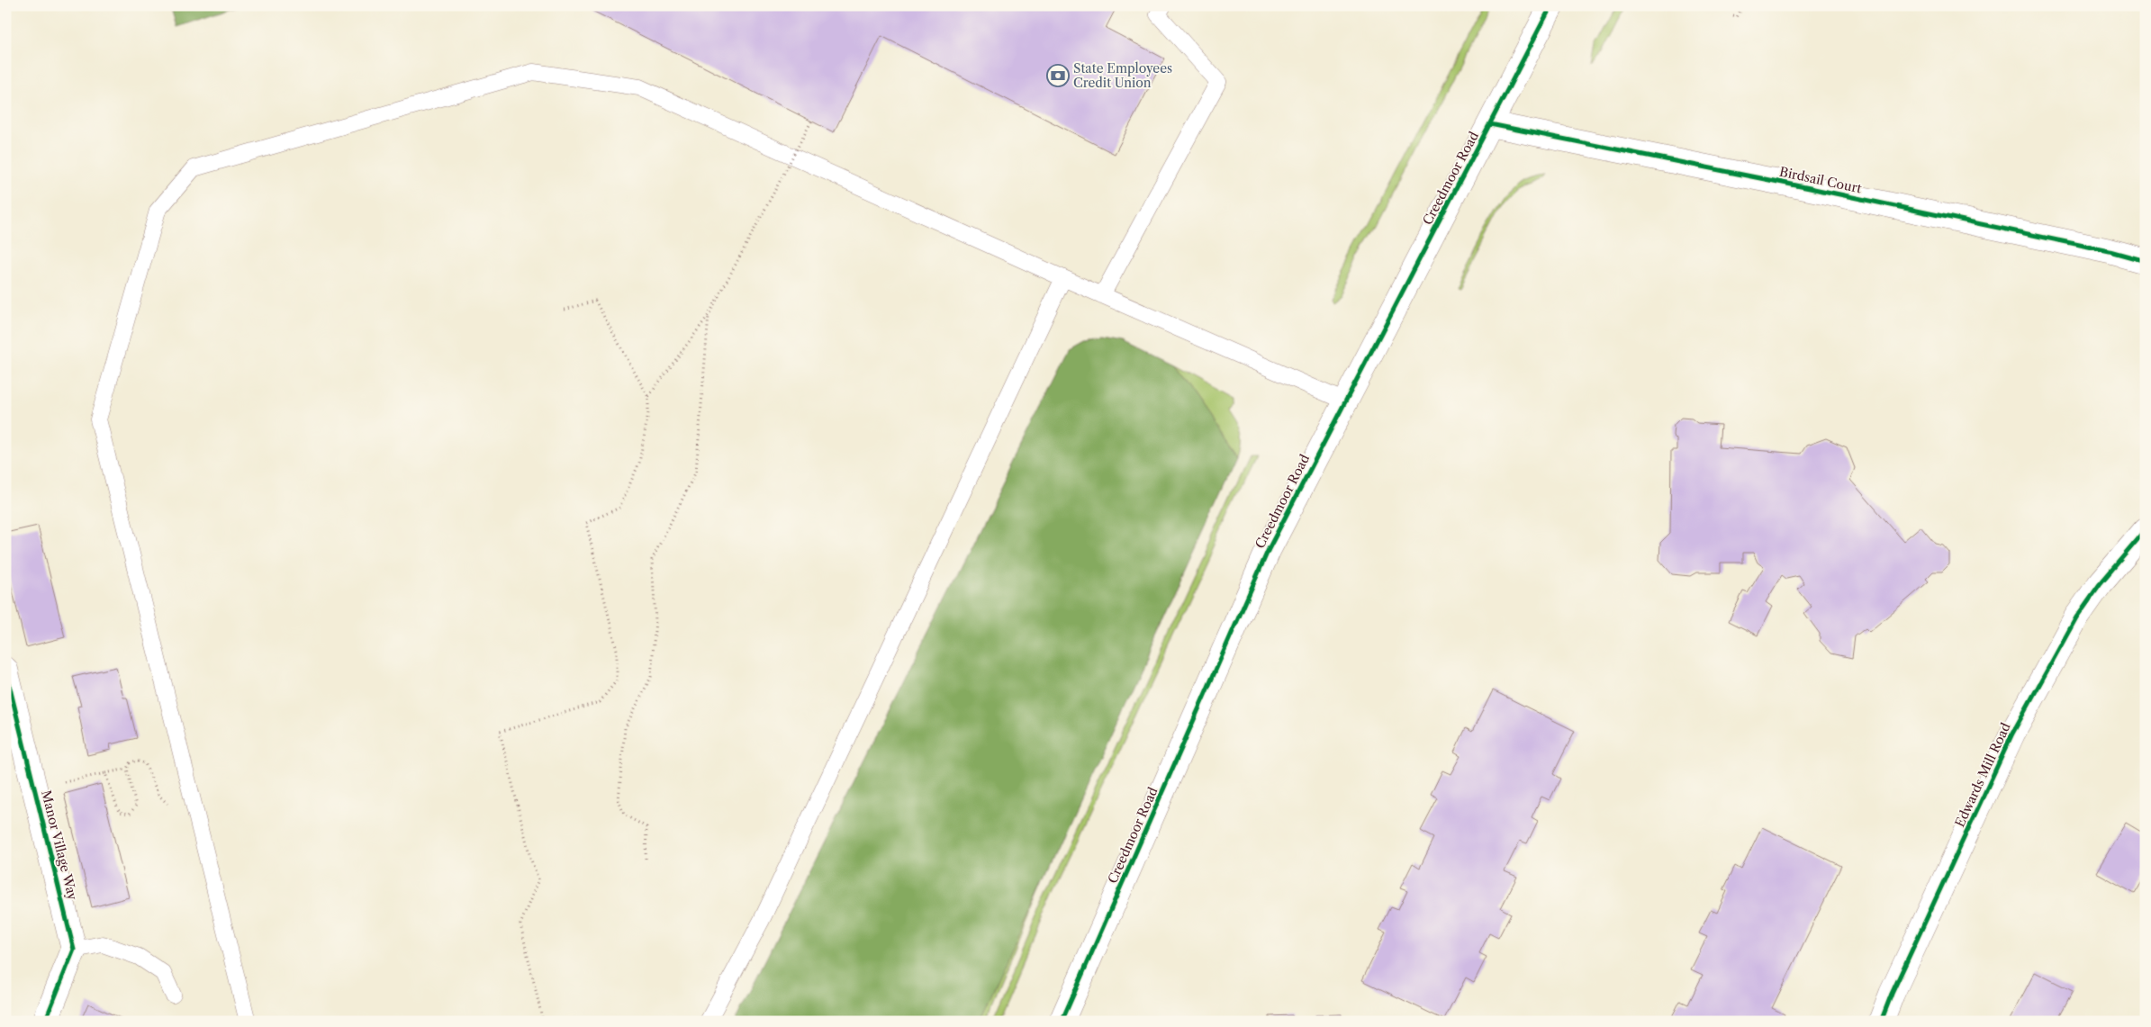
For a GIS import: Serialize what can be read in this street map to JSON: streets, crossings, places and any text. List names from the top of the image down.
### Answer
{
  "streets": {
    "street": [
      "Creedmoor Road",
      "Birdsail Court",
      "Edwards Mill Road",
      "Manor Village Way"
    ]
  },
  "crossings": [
    ["Creedmoor Road", "Birdsail Court"]
  ],
  "places": {
    "bank": ["State Employees Credit Union"]
  }
}
